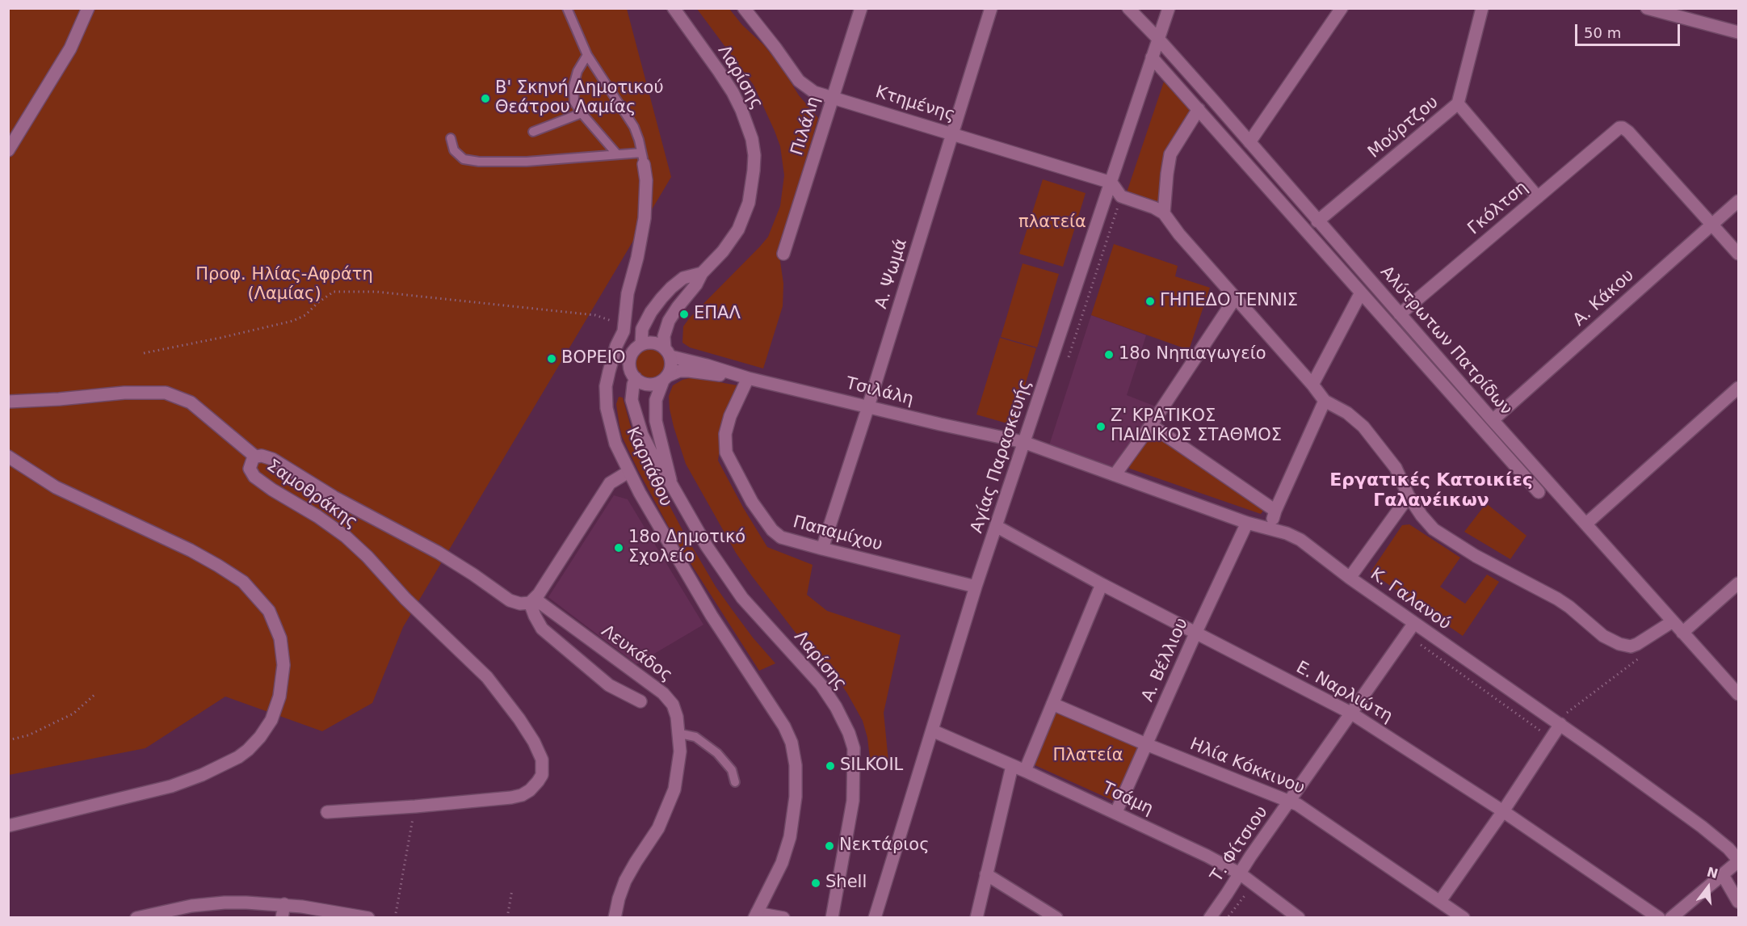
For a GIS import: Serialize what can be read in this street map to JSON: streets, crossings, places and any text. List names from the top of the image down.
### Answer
{
  "streets": {
    "street": [
      "Λαρίσης",
      "Κτημένης",
      "Πιλάλη",
      "Μούρτζου",
      "Γκόλτση",
      "Α. Ψωμά",
      "Α. Κάκου",
      "Αλύτρωτων Πατρίδων",
      "Τσιλάλη",
      "Αγίας Παρασκευής",
      "Καρπάθου",
      "Σαμοθράκης",
      "Παπαμίχου",
      "Κ. Γαλανού",
      "Λευκάδος",
      "Α. Βέλλιου",
      "Ε. Ναρλιώτη",
      "Ηλία Κόκκινου",
      "Τσάμη",
      "Τ. Φίτσιου"
    ]
  },
  "crossings": [
    ["Κτημένης", "Πιλάλη"],
    ["Κτημένης", "Α. Ψωμά"],
    ["Κτημένης", "Αγίας Παρασκευής"],
    ["Μούρτζου", "Αλύτρωτων Πατρίδων"],
    ["Γκόλτση", "Α. Κάκου"],
    ["Γκόλτση", "Αλύτρωτων Πατρίδων"],
    ["Α. Ψωμά", "Τσιλάλη"],
    ["Α. Ψωμά", "Παπαμίχου"],
    ["Α. Κάκου", "Αλύτρωτων Πατρίδων"],
    ["Αλύτρωτων Πατρίδων", "Αγίας Παρασκευής"],
    ["Τσιλάλη", "Αγίας Παρασκευής"],
    ["Τσιλάλη", "Παπαμίχου"],
    ["Τσιλάλη", "Κ. Γαλανού"],
    ["Αγίας Παρασκευής", "Παπαμίχου"],
    ["Αγίας Παρασκευής", "Κ. Γαλανού"],
    ["Αγίας Παρασκευής", "Ε. Ναρλιώτη"],
    ["Αγίας Παρασκευής", "Τσάμη"],
    ["Σαμοθράκης", "Λευκάδος"],
    ["Κ. Γαλανού", "Α. Βέλλιου"],
    ["Κ. Γαλανού", "Τ. Φίτσιου"],
    ["Α. Βέλλιου", "Ε. Ναρλιώτη"],
    ["Α. Βέλλιου", "Ηλία Κόκκινου"],
    ["Α. Βέλλιου", "Τσάμη"],
    ["Ε. Ναρλιώτη", "Τ. Φίτσιου"],
    ["Ηλία Κόκκινου", "Τ. Φίτσιου"],
    ["Τσάμη", "Τ. Φίτσιου"]
  ],
  "districts": ["Εργατικές Κατοικίες Γαλανέικων"],
  "parks": ["πλατεία", "Προφ. Ηλίας-Αφράτη (Λαμίας)", "Πλατεία"],
  "places": [
    "Β' Σκηνή Δημοτικού Θεάτρου Λαμίας",
    "ΓΗΠΕΔΟ ΤΕΝΝΙΣ",
    "ΕΠΑΛ",
    "18ο Νηπιαγωγείο",
    "ΒΟΡΕΙΟ",
    "Ζ' ΚΡΑΤΙΚΟΣ ΠΑΙΔΙΚΟΣ ΣΤΑΘΜΟΣ",
    "18ο Δημοτικό Σχολείο",
    "SILKOIL",
    "Νεκτάριος",
    "Shell"
  ],
  "scale_bar": "50 m",
  "north": "top"
}
